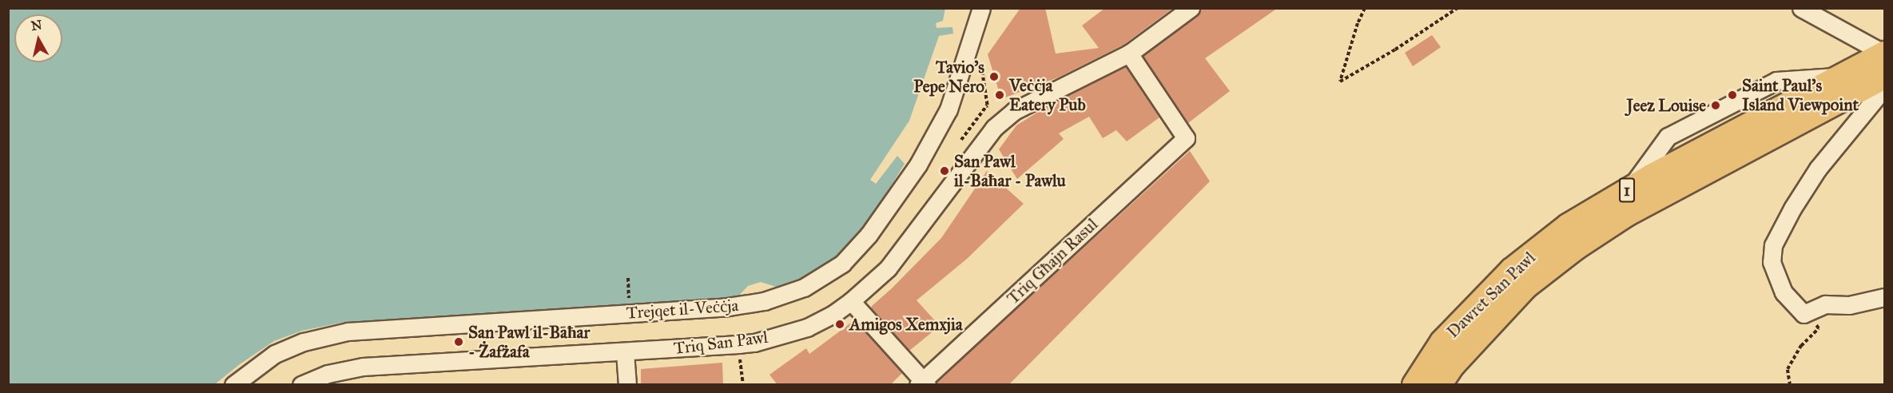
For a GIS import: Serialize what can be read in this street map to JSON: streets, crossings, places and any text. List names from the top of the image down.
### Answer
{
  "streets": {
    "highway": ["1", "Dawret San Pawl"],
    "street": ["Triq Għajn Rasul", "Trejqet il-Veċċja", "Triq San Pawl"]
  },
  "crossings": [
    ["Triq Għajn Rasul", "Triq San Pawl"]
  ],
  "places": [
    "Tavio's Pepe Nero",
    "Veċċja Eatery Pub",
    "Saint Paul's Island Viewpoint",
    "Jeez Louise",
    "San Pawl il-Baħar - Pawlu",
    "Amigos Xemxjia",
    "San Pawl il-Baħar - Żafżafa"
  ],
  "north": "top"
}
